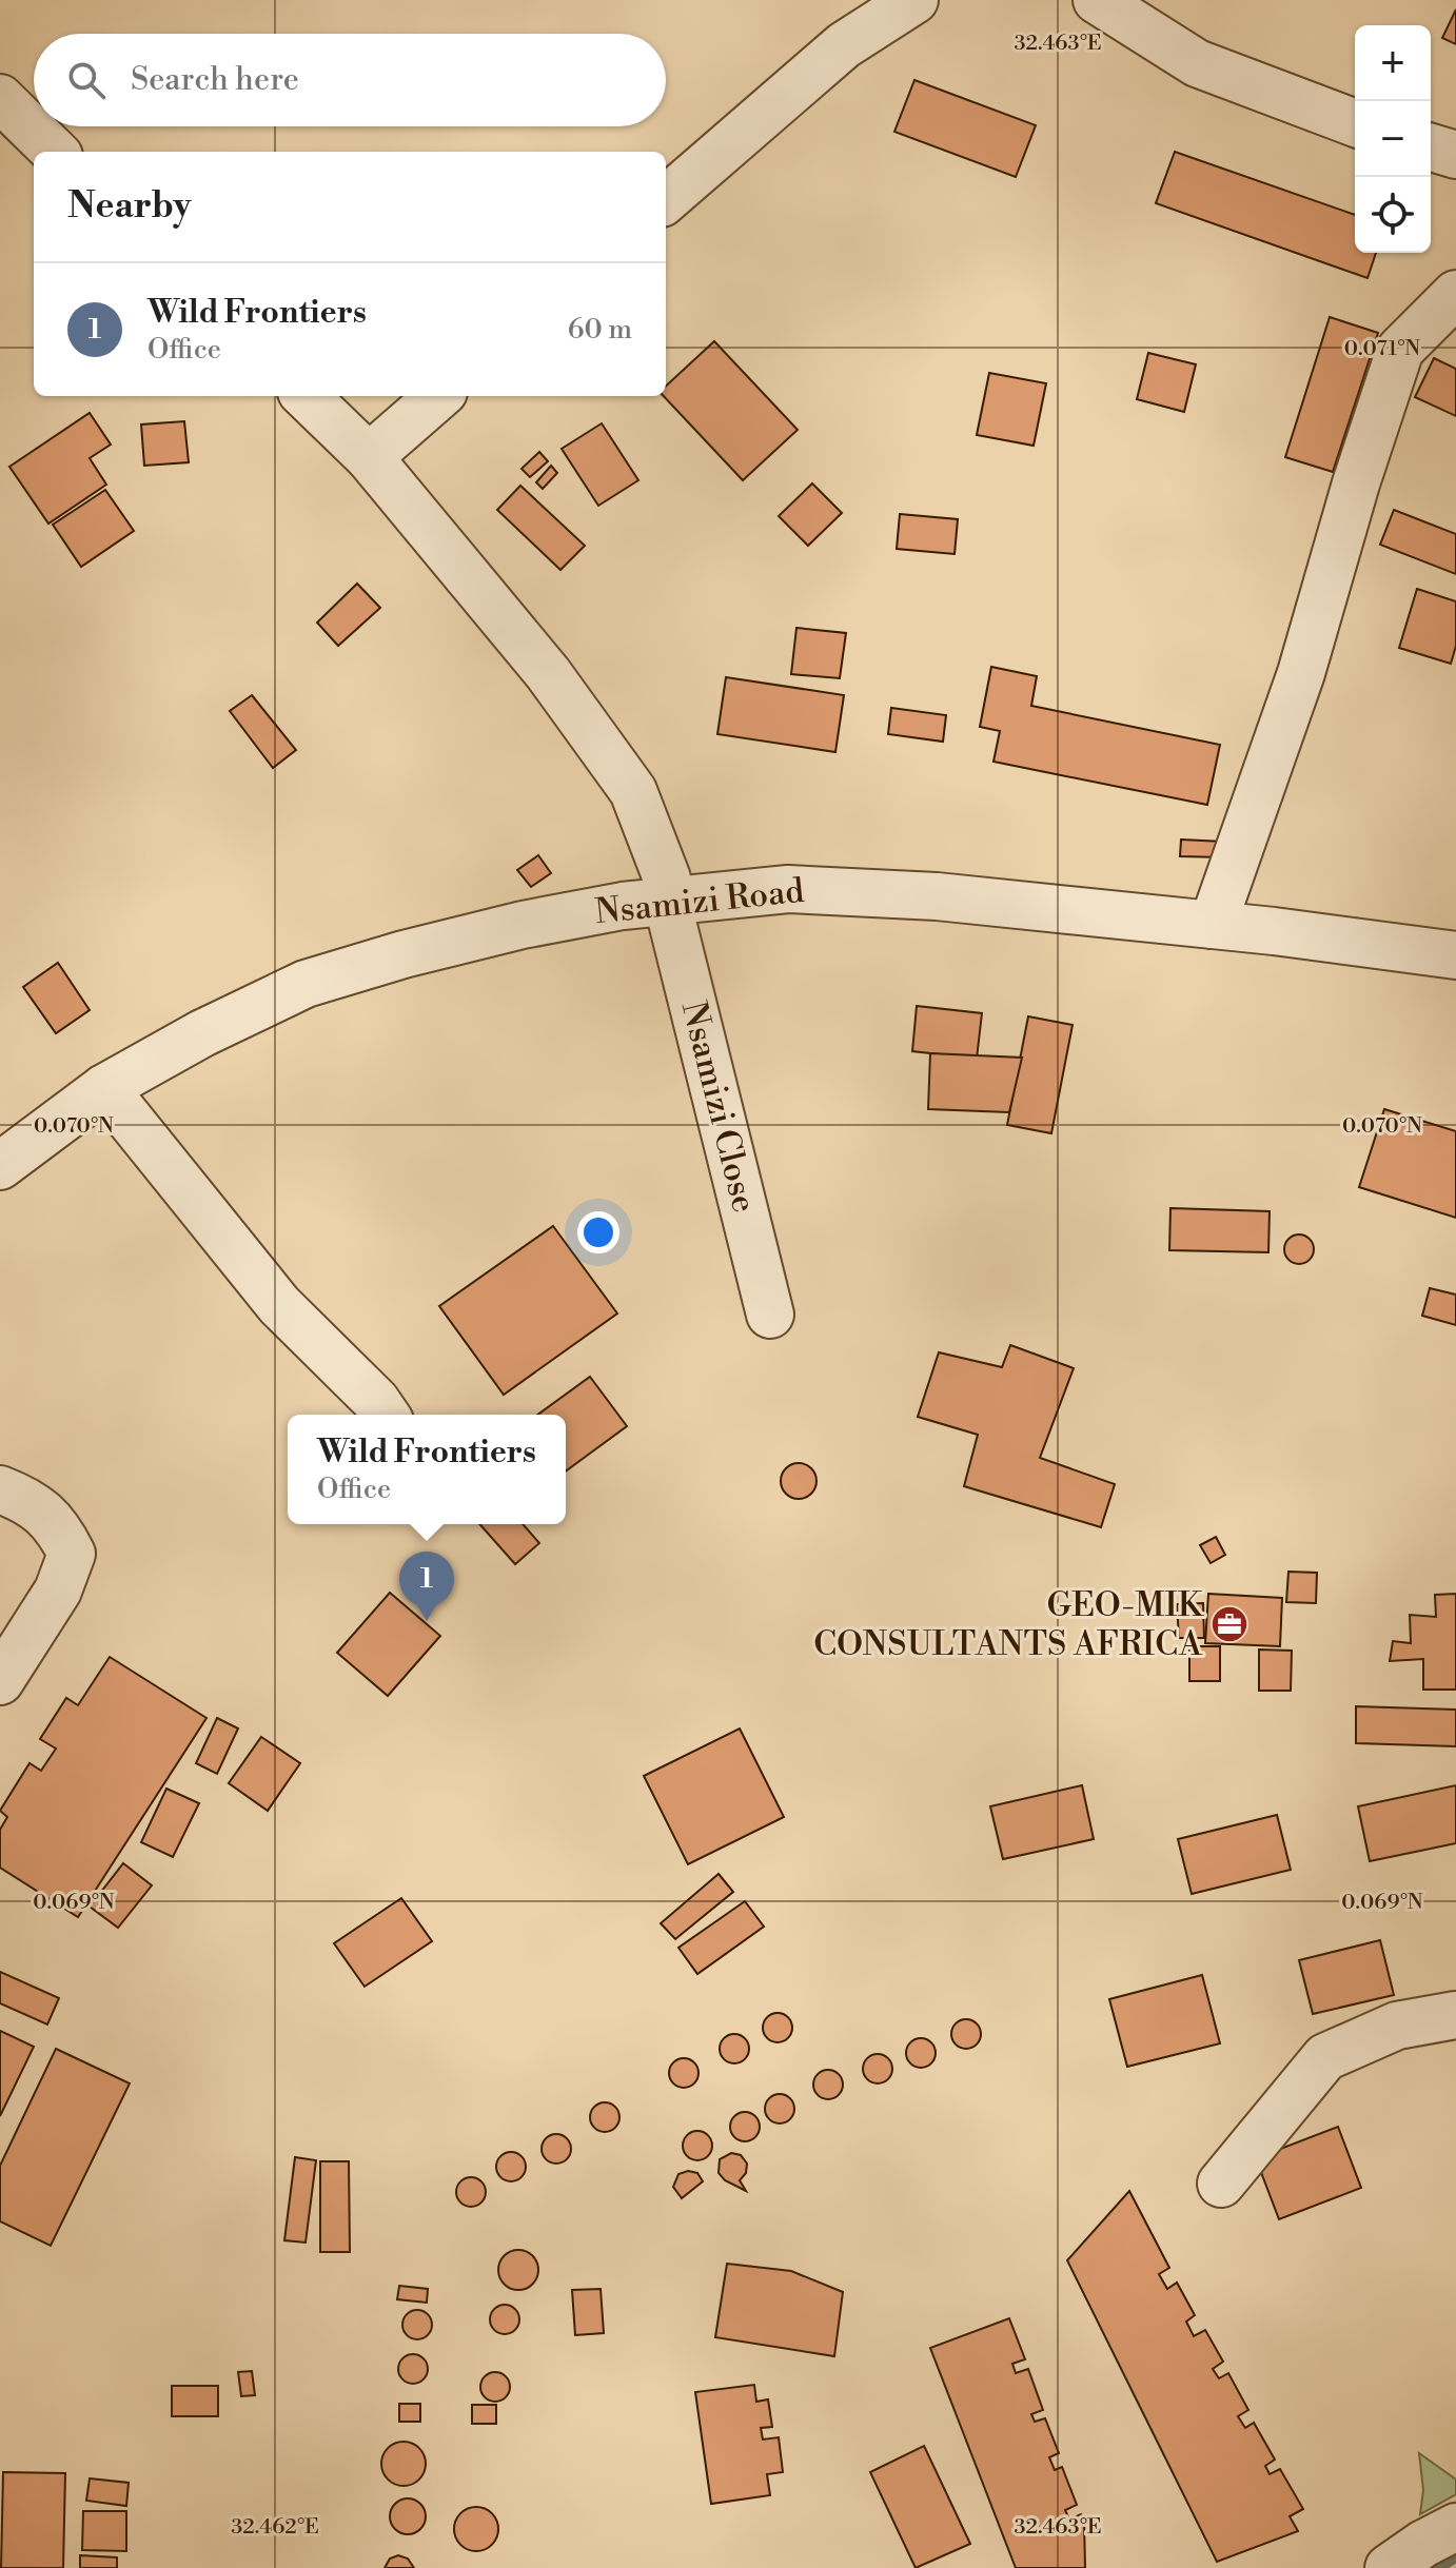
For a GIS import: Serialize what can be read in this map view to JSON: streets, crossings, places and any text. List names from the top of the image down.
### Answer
{
  "streets": {
    "street": ["Nsamizi Road", "Nsamizi Close"]
  },
  "crossings": [
    ["Nsamizi Road", "Nsamizi Close"]
  ],
  "places": {
    "office": ["GEO-MIK CONSULTANTS AFRICA"]
  },
  "page": {
    "map_buttons": ["+", "−"],
    "search": "Search here",
    "heading": "Nearby",
    "list": [
      {
        "mark": "1",
        "name": "Wild Frontiers",
        "note": "Office",
        "value": "60 m"
      }
    ],
    "popup": ["Wild Frontiers", "Office"],
    "pins": "1"
  },
  "coordinates": [
    "32.463°E",
    "0.071°N",
    "0.070°N",
    "0.069°N",
    "32.462°E"
  ]
}
